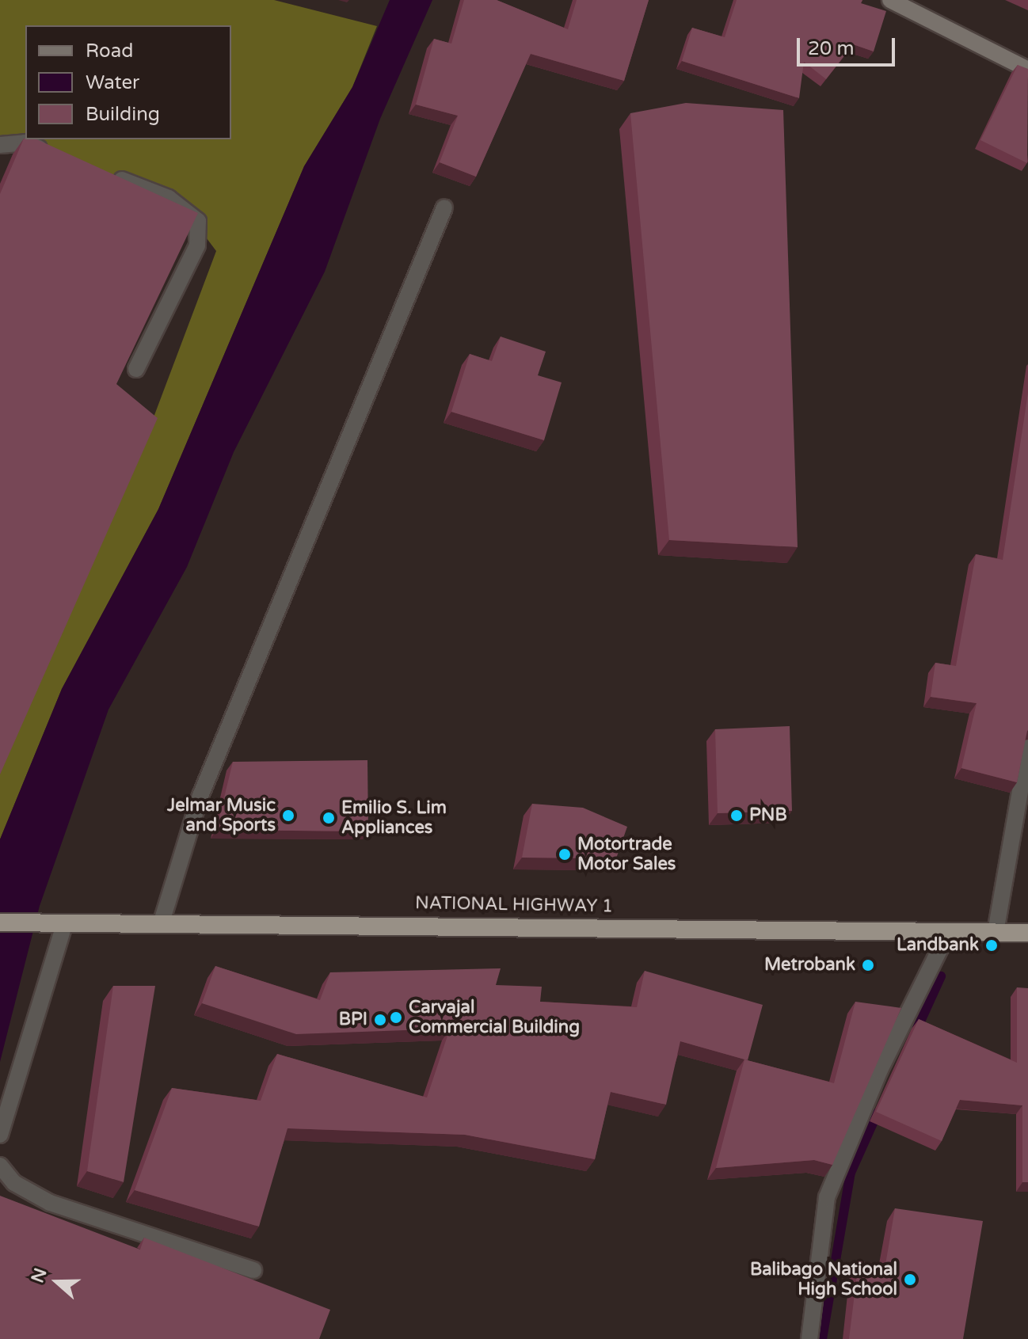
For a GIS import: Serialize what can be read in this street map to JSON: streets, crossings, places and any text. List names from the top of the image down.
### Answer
{
  "streets": {
    "highway": ["NATIONAL HIGHWAY 1"]
  },
  "places": [
    "Jelmar Music and Sports",
    "PNB",
    "Emilio S. Lim Appliances",
    "Motortrade Motor Sales",
    "Landbank",
    "Metrobank",
    "Carvajal Commercial Building",
    "BPI",
    "Balibago National High School"
  ],
  "legend": ["Road", "Water", "Building"],
  "scale_bar": "20 m",
  "north": "left"
}
